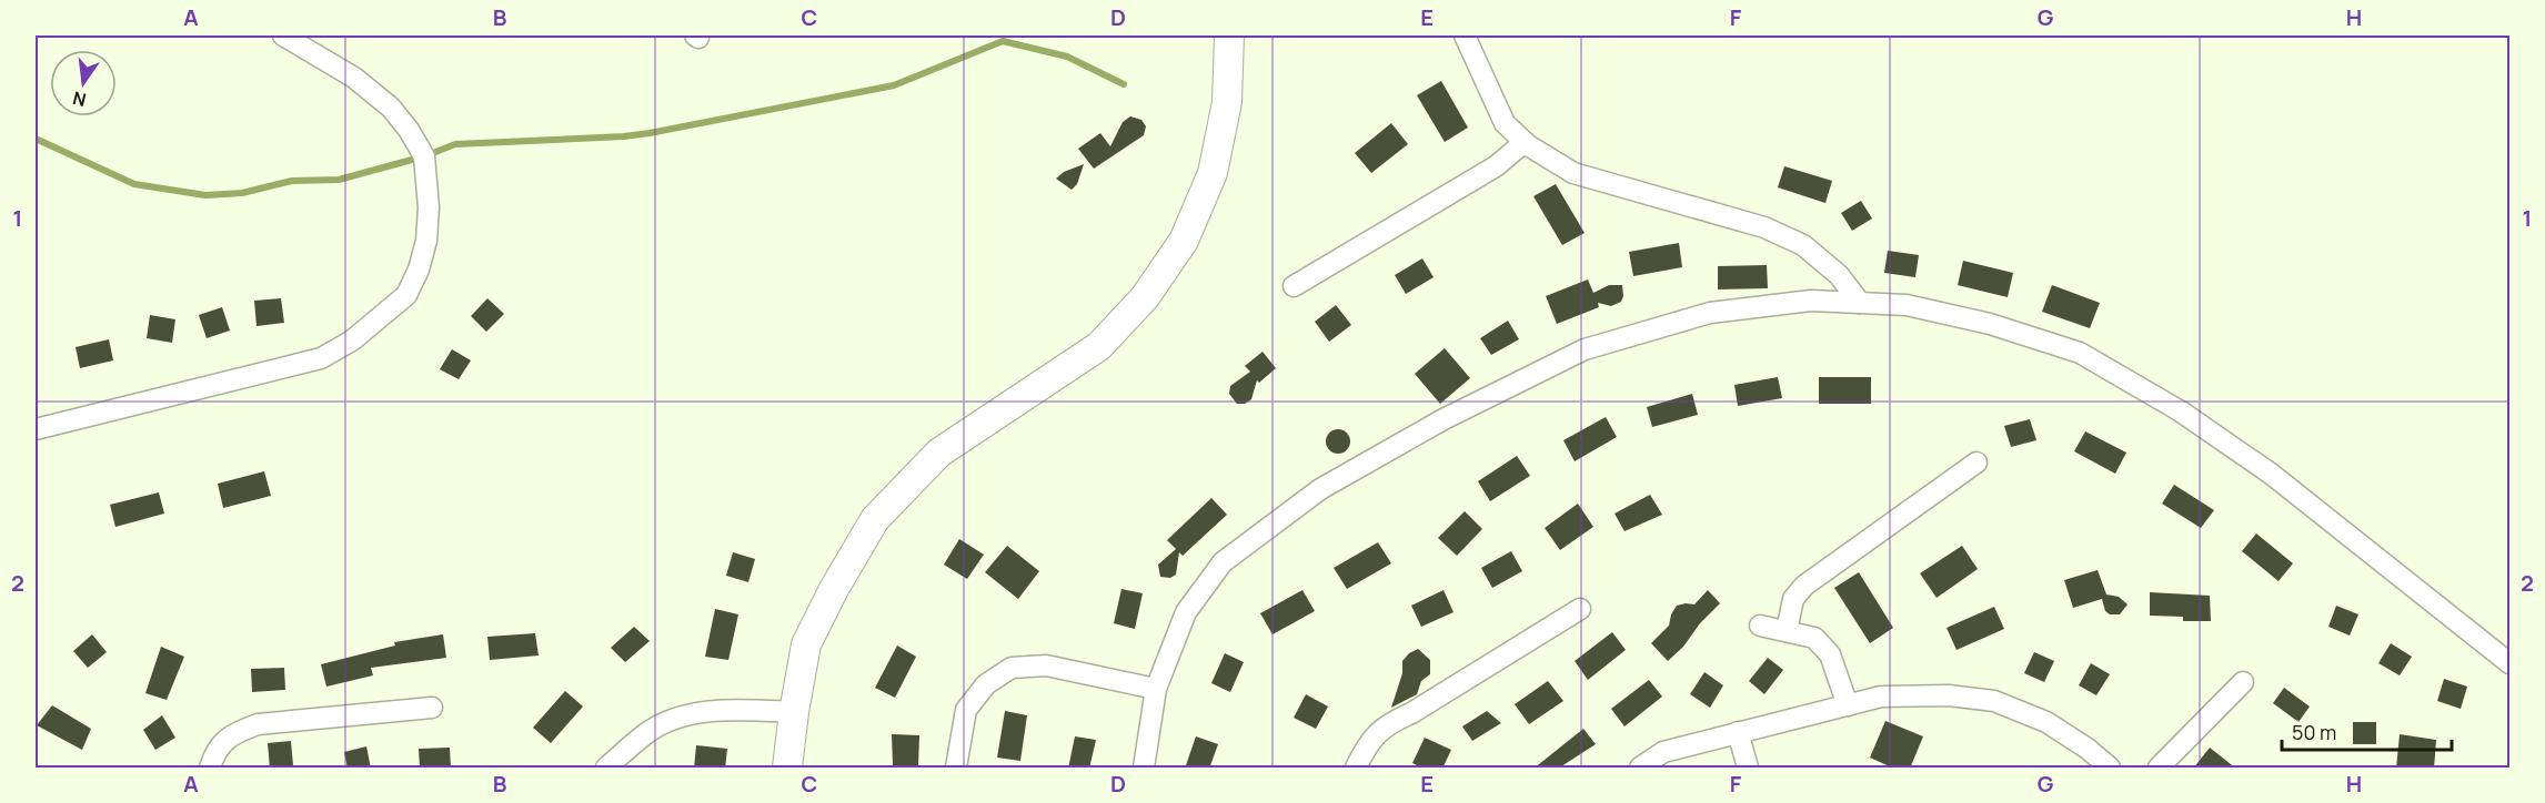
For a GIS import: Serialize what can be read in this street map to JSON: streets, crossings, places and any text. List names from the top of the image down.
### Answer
{
  "scale_bar": "50 m",
  "north": "bottom",
  "grid": {
    "columns": [
      "A",
      "B",
      "C",
      "D",
      "E",
      "F",
      "G",
      "H"
    ],
    "rows": ["1", "2"]
  }
}
